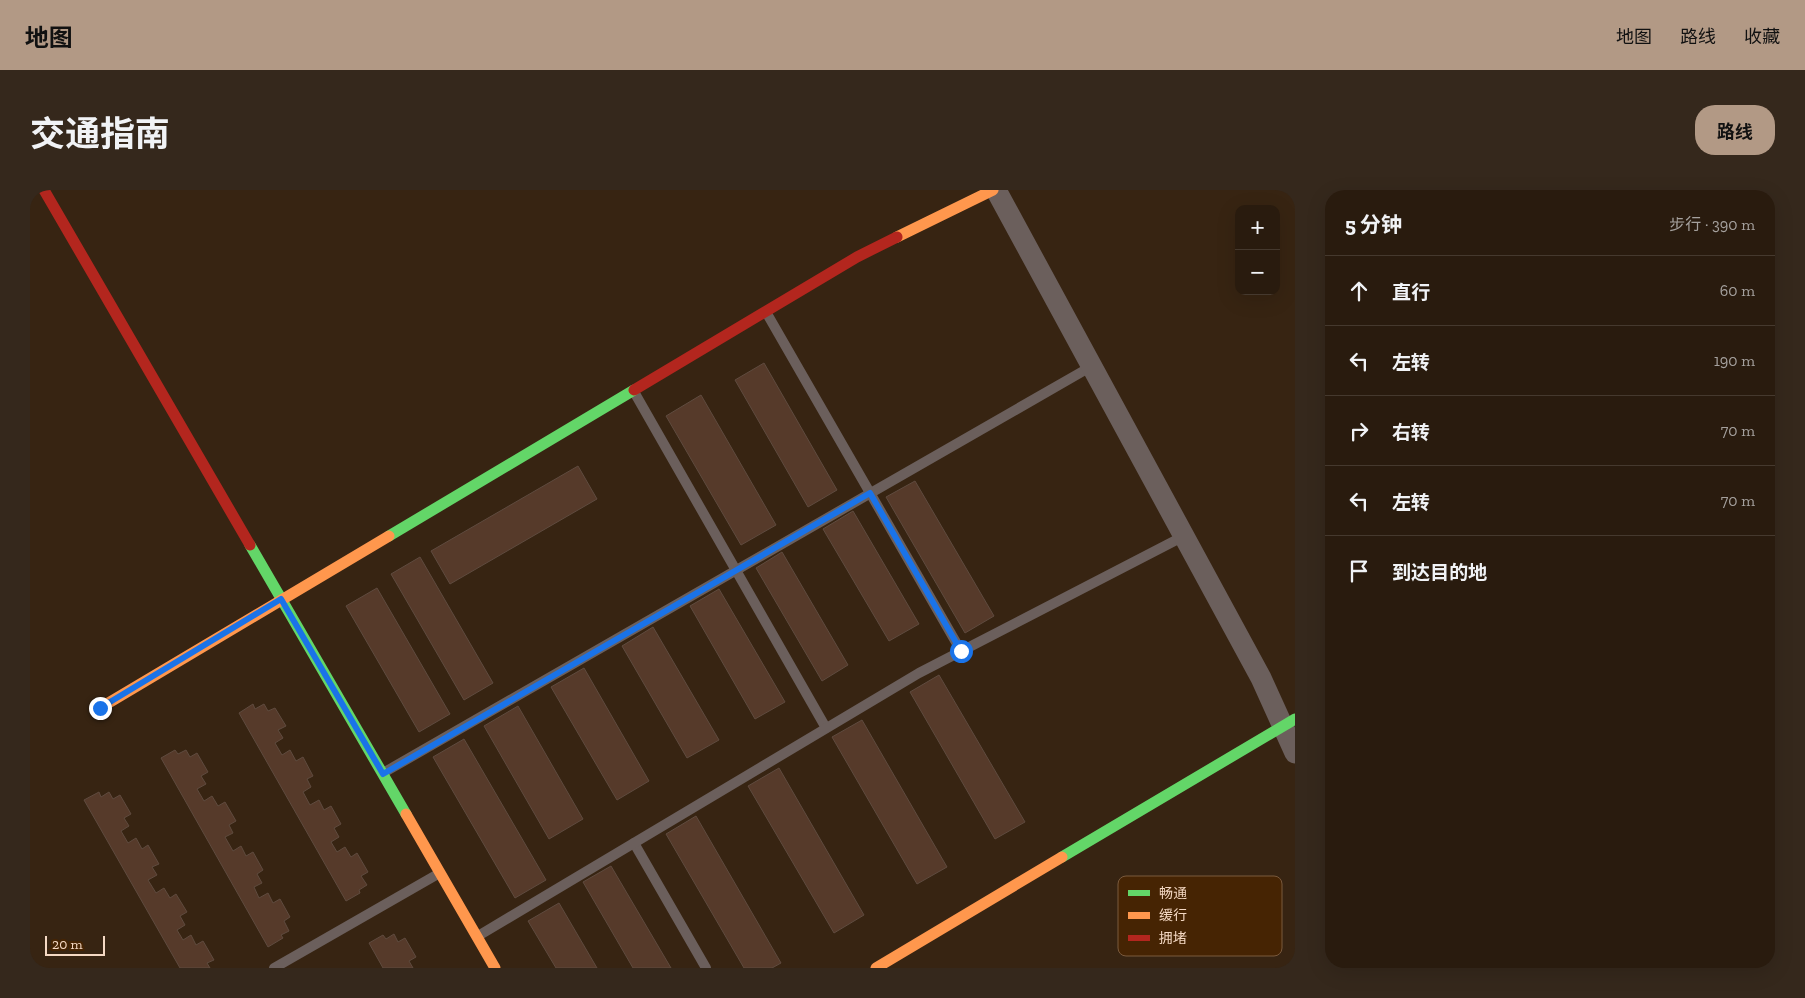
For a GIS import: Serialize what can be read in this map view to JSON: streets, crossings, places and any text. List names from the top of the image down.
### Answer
{
  "legend": ["畅通", "缓行", "拥堵"],
  "scale_bar": "20 m",
  "page": {
    "header": "地图",
    "nav": ["地图", "路线", "收藏"],
    "title": "交通指南",
    "buttons": "路线",
    "heading": ["5 分钟", "步行 · 390 m"],
    "map_buttons": ["+", "−"],
    "list": [
      ["直行", "60 m"],
      ["左转", "190 m"],
      ["右转", "70 m"],
      ["左转", "70 m"],
      "到达目的地"
    ],
    "scale": "20 m"
  }
}
